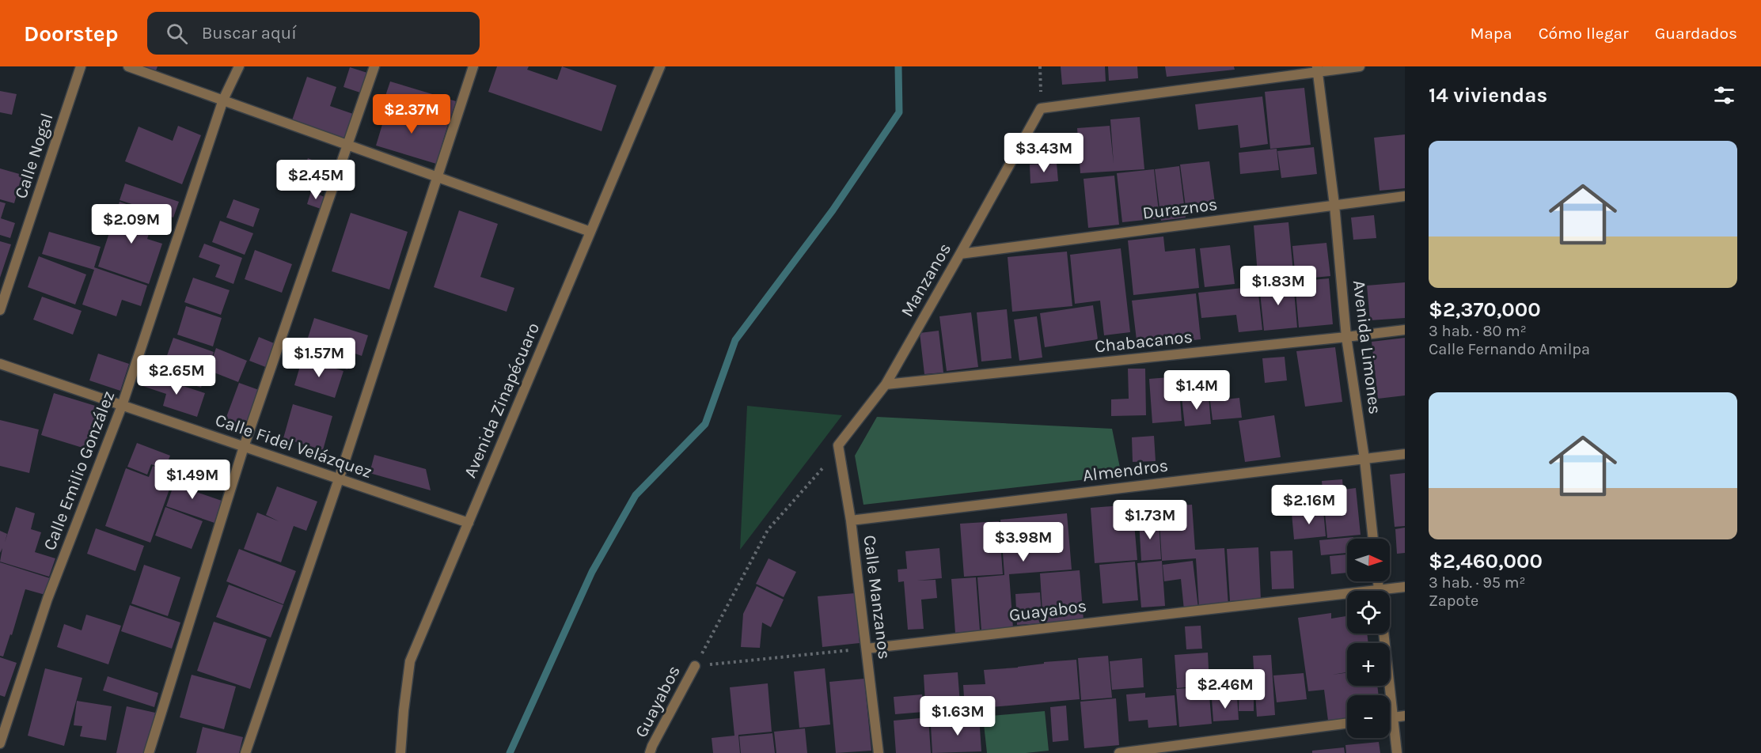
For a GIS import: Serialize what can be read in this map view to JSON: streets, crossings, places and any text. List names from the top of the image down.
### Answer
{
  "streets": {
    "street": [
      "Calle Nogal",
      "Duraznos",
      "Manzanos",
      "Chabacanos",
      "Avenida Limones",
      "Avenida Zinapécuaro",
      "Calle Fidel Velázquez",
      "Calle Emilio González",
      "Almendros",
      "Calle Manzanos",
      "Guayabos"
    ]
  },
  "crossings": [
    ["Duraznos", "Manzanos"],
    ["Duraznos", "Avenida Limones"],
    ["Manzanos", "Chabacanos"],
    ["Manzanos", "Calle Manzanos"],
    ["Manzanos", "Guayabos"],
    ["Chabacanos", "Avenida Limones"],
    ["Avenida Limones", "Almendros"],
    ["Avenida Zinapécuaro", "Calle Fidel Velázquez"],
    ["Calle Fidel Velázquez", "Calle Emilio González"],
    ["Almendros", "Calle Manzanos"],
    ["Calle Manzanos", "Guayabos"]
  ],
  "north": "right",
  "page": {
    "header": "Doorstep",
    "search": "Buscar aquí",
    "nav": ["Mapa", "Cómo llegar", "Guardados"],
    "heading": "14 viviendas",
    "price": [
      "$2.37M",
      "$3.43M",
      "$2.45M",
      "$2.09M",
      "$1.83M",
      "$1.57M",
      "$2.65M",
      "$1.4M",
      "$1.49M",
      "$2.16M",
      "$1.73M",
      "$3.98M",
      "$2.46M",
      "$1.63M"
    ],
    "list": [
      {
        "name": "$2,370,000",
        "note": "3 hab. · 80 m² · Calle Fernando Amilpa"
      },
      {
        "name": "$2,460,000",
        "note": "3 hab. · 95 m² · Zapote"
      }
    ],
    "map_buttons": ["+", "−"]
  }
}
